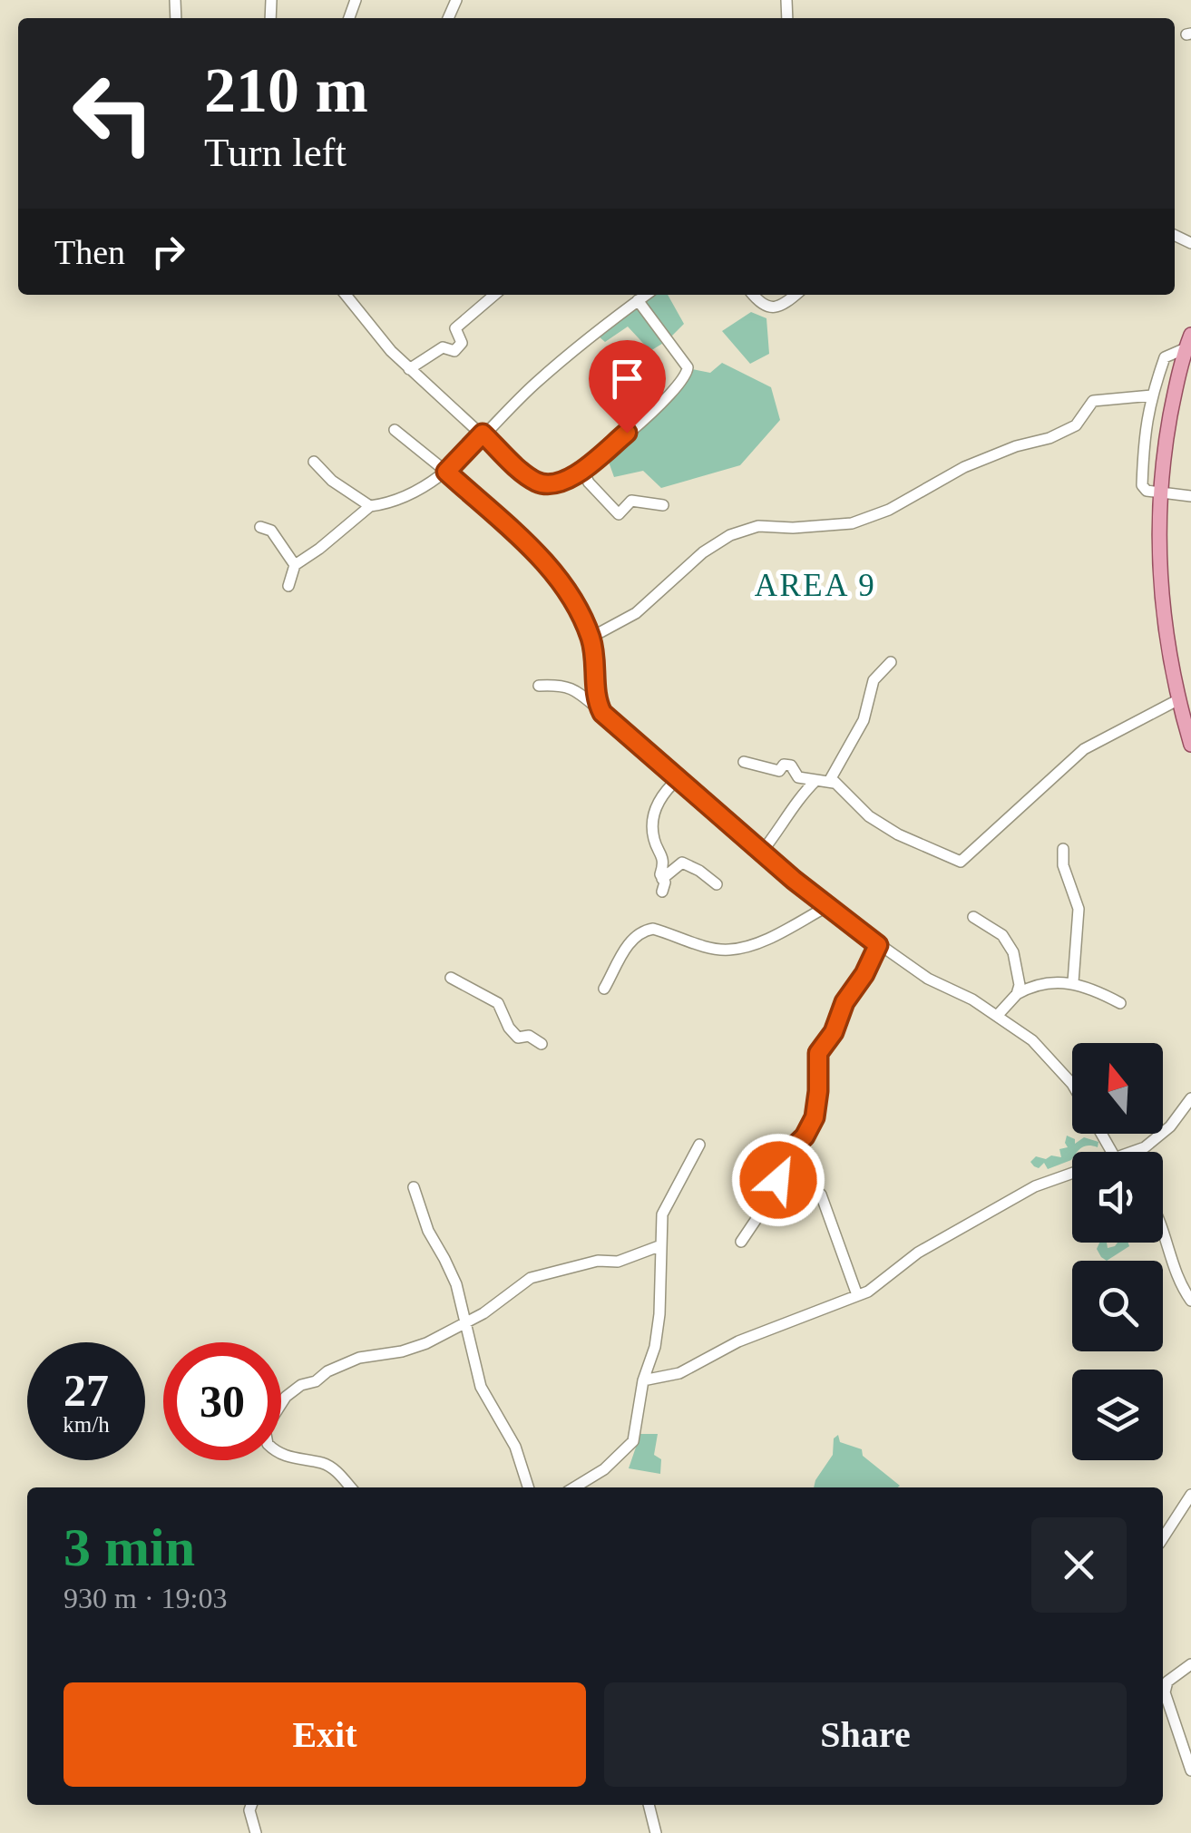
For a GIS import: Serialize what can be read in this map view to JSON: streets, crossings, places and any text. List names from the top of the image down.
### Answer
{
  "districts": ["AREA 9"],
  "north": "top",
  "page": {
    "turn": ["210 m", "Turn left"],
    "then": "Then",
    "speed": "27 km/h",
    "limit": "30",
    "heading": ["3 min", "930 m · 19:03"],
    "buttons": ["Exit", "Share"]
  }
}
